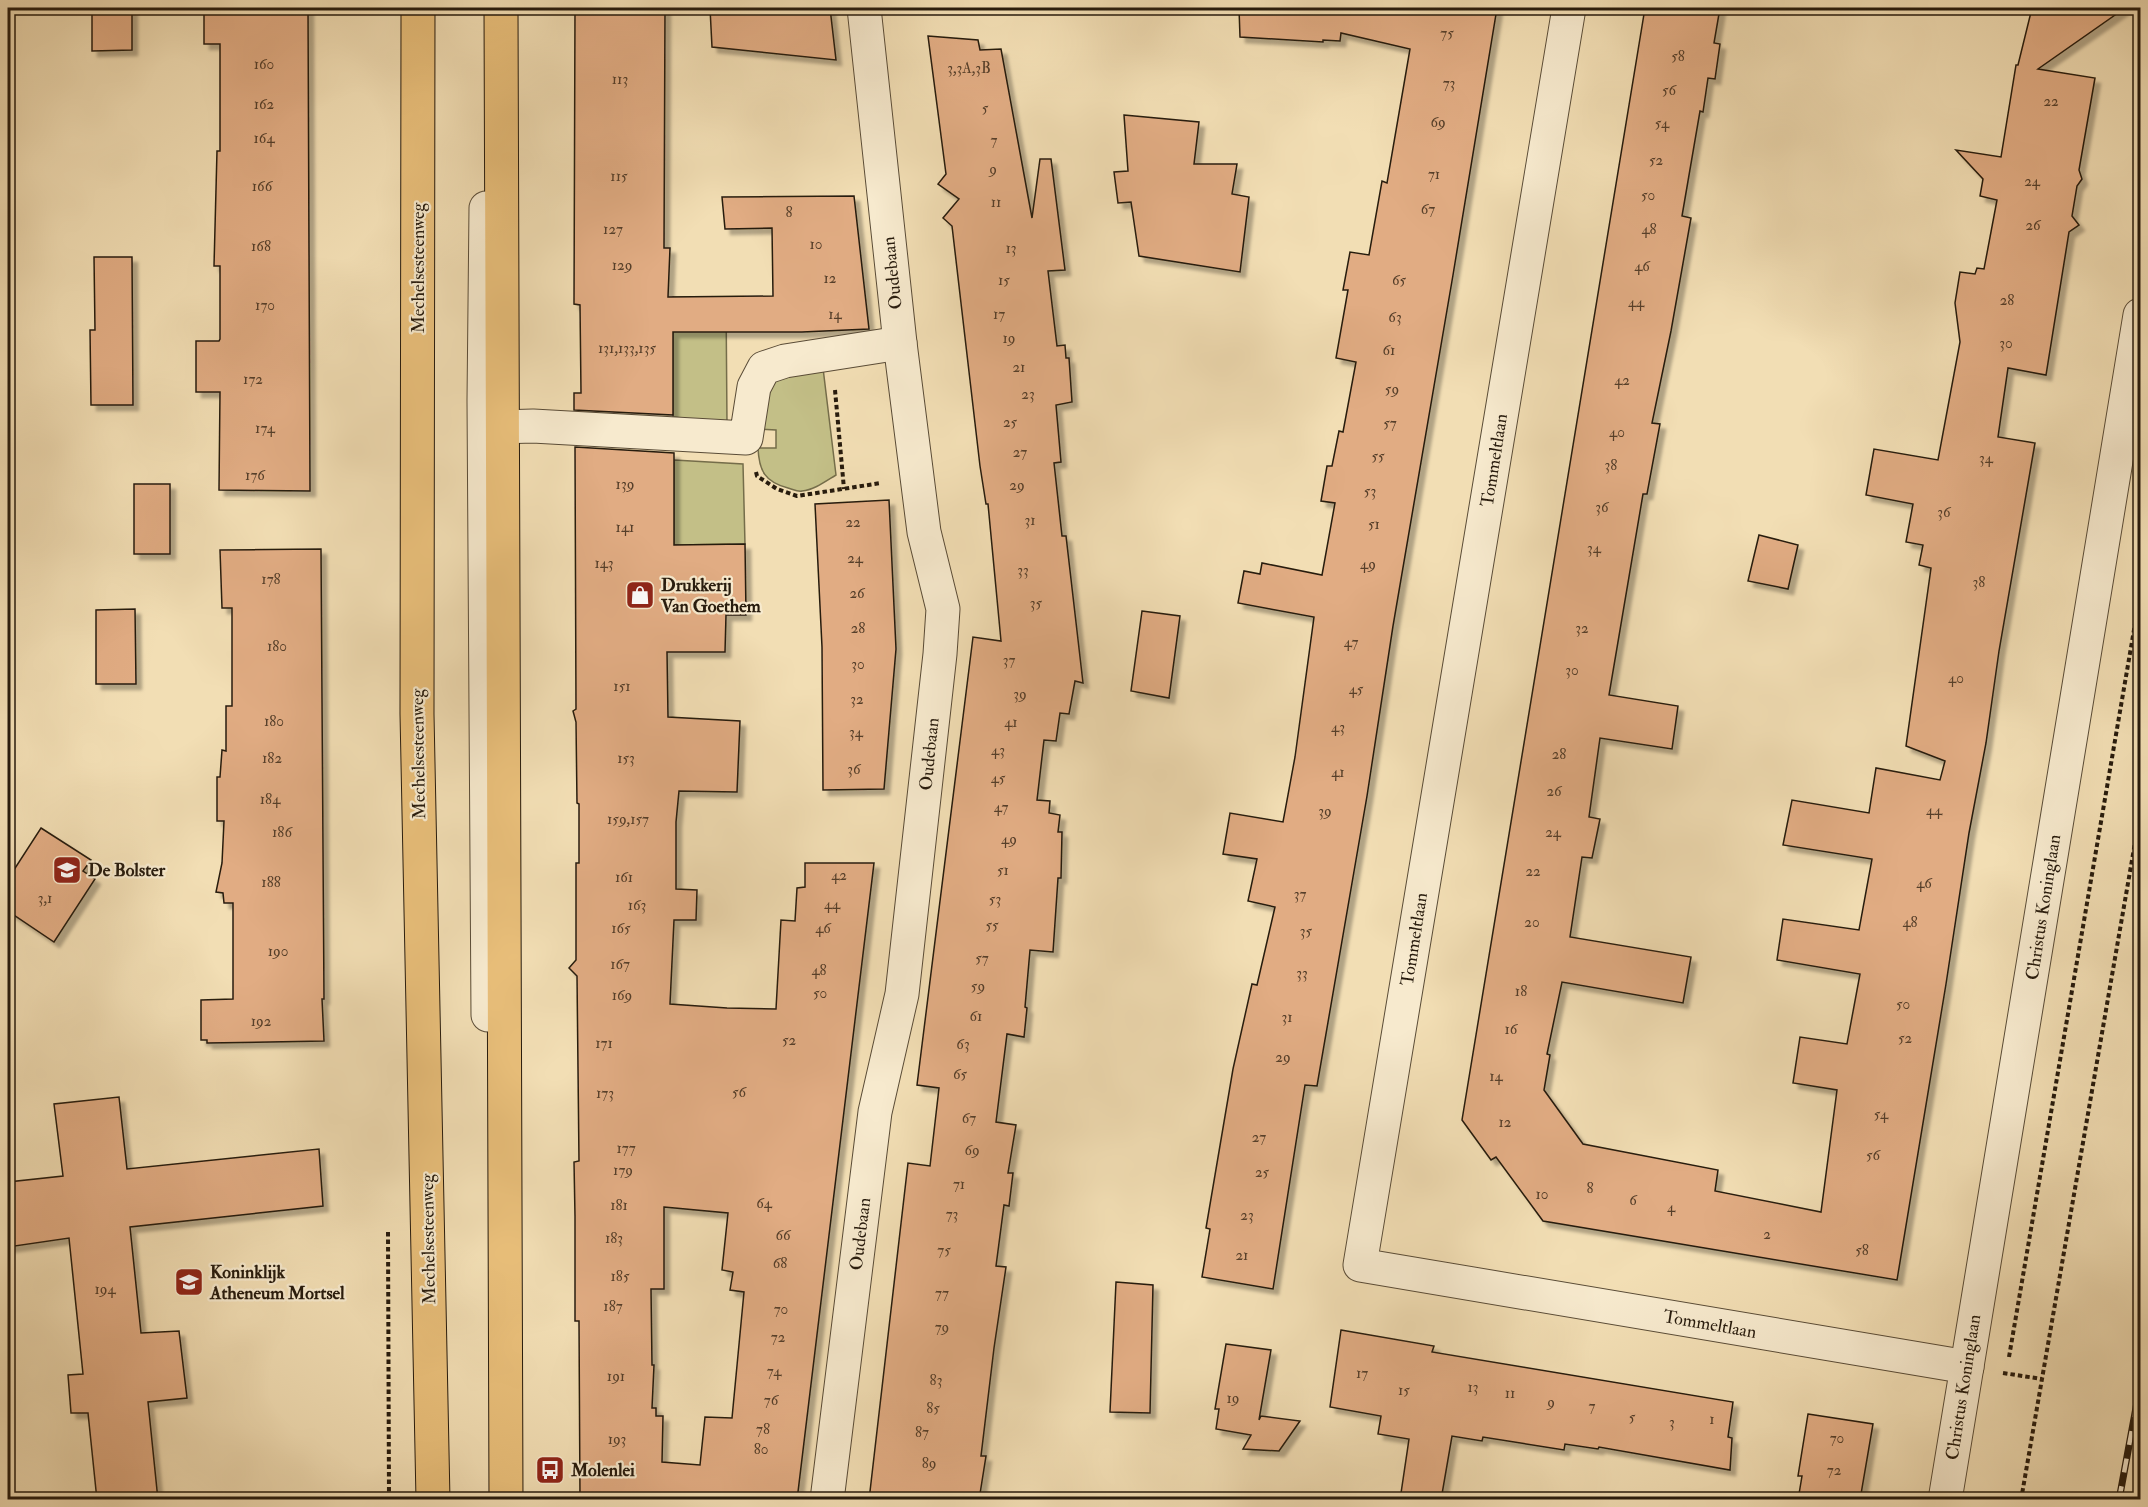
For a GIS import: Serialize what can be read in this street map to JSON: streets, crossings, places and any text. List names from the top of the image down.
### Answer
{
  "streets": {
    "main road": ["Mechelsesteenweg"],
    "street": ["Oudebaan", "Tommeltlaan", "Christus Koninglaan"]
  },
  "crossings": [
    ["Tommeltlaan", "Christus Koninglaan"]
  ],
  "places": {
    "shop": ["Drukkerij Van Goethem"],
    "school or university": ["De Bolster", "Koninklijk Atheneum Mortsel"],
    "bus stop": ["Molenlei"]
  },
  "house_numbers": [
    "75",
    "58",
    "160",
    "3,3A,3B",
    "113",
    "73",
    "56",
    "22",
    "162",
    "5",
    "69",
    "54",
    "164",
    "7",
    "52",
    "9",
    "71",
    "115",
    "24",
    "166",
    "50",
    "11",
    "67",
    "8",
    "26",
    "127",
    "48",
    "10",
    "168",
    "13",
    "129",
    "46",
    "12",
    "15",
    "65",
    "28",
    "44",
    "170",
    "14",
    "17",
    "63",
    "19",
    "30",
    "131,133,135",
    "61",
    "21",
    "172",
    "42",
    "59",
    "23",
    "25",
    "57",
    "174",
    "40",
    "27",
    "55",
    "34",
    "38",
    "176",
    "139",
    "29",
    "53",
    "36",
    "36",
    "31",
    "22",
    "51",
    "141",
    "34",
    "24",
    "143",
    "49",
    "33",
    "178",
    "38",
    "26",
    "35",
    "28",
    "32",
    "47",
    "180",
    "37",
    "30",
    "30",
    "40",
    "151",
    "45",
    "39",
    "32",
    "180",
    "41",
    "43",
    "34",
    "43",
    "28",
    "182",
    "153",
    "36",
    "41",
    "45",
    "26",
    "184",
    "47",
    "44",
    "39",
    "159,157",
    "186",
    "24",
    "49",
    "51",
    "22",
    "42",
    "161",
    "188",
    "46",
    "37",
    "3,1",
    "53",
    "44",
    "163",
    "20",
    "48",
    "55",
    "165",
    "46",
    "35",
    "190",
    "57",
    "167",
    "48",
    "33",
    "59",
    "18",
    "50",
    "169",
    "50",
    "61",
    "31",
    "192",
    "16",
    "52",
    "52",
    "171",
    "63",
    "29",
    "65",
    "14",
    "56",
    "173",
    "54",
    "67",
    "12",
    "27",
    "177",
    "69",
    "56",
    "179",
    "25",
    "71",
    "8",
    "10",
    "6",
    "64",
    "181",
    "4",
    "73",
    "23",
    "2",
    "66",
    "183",
    "75",
    "58",
    "21",
    "68",
    "185",
    "194",
    "77",
    "187",
    "70",
    "79",
    "72",
    "74",
    "17",
    "191",
    "83",
    "13",
    "15",
    "11",
    "19",
    "76",
    "9",
    "7",
    "85",
    "5",
    "1",
    "3",
    "78",
    "87",
    "70",
    "193",
    "80",
    "89",
    "72"
  ]
}
